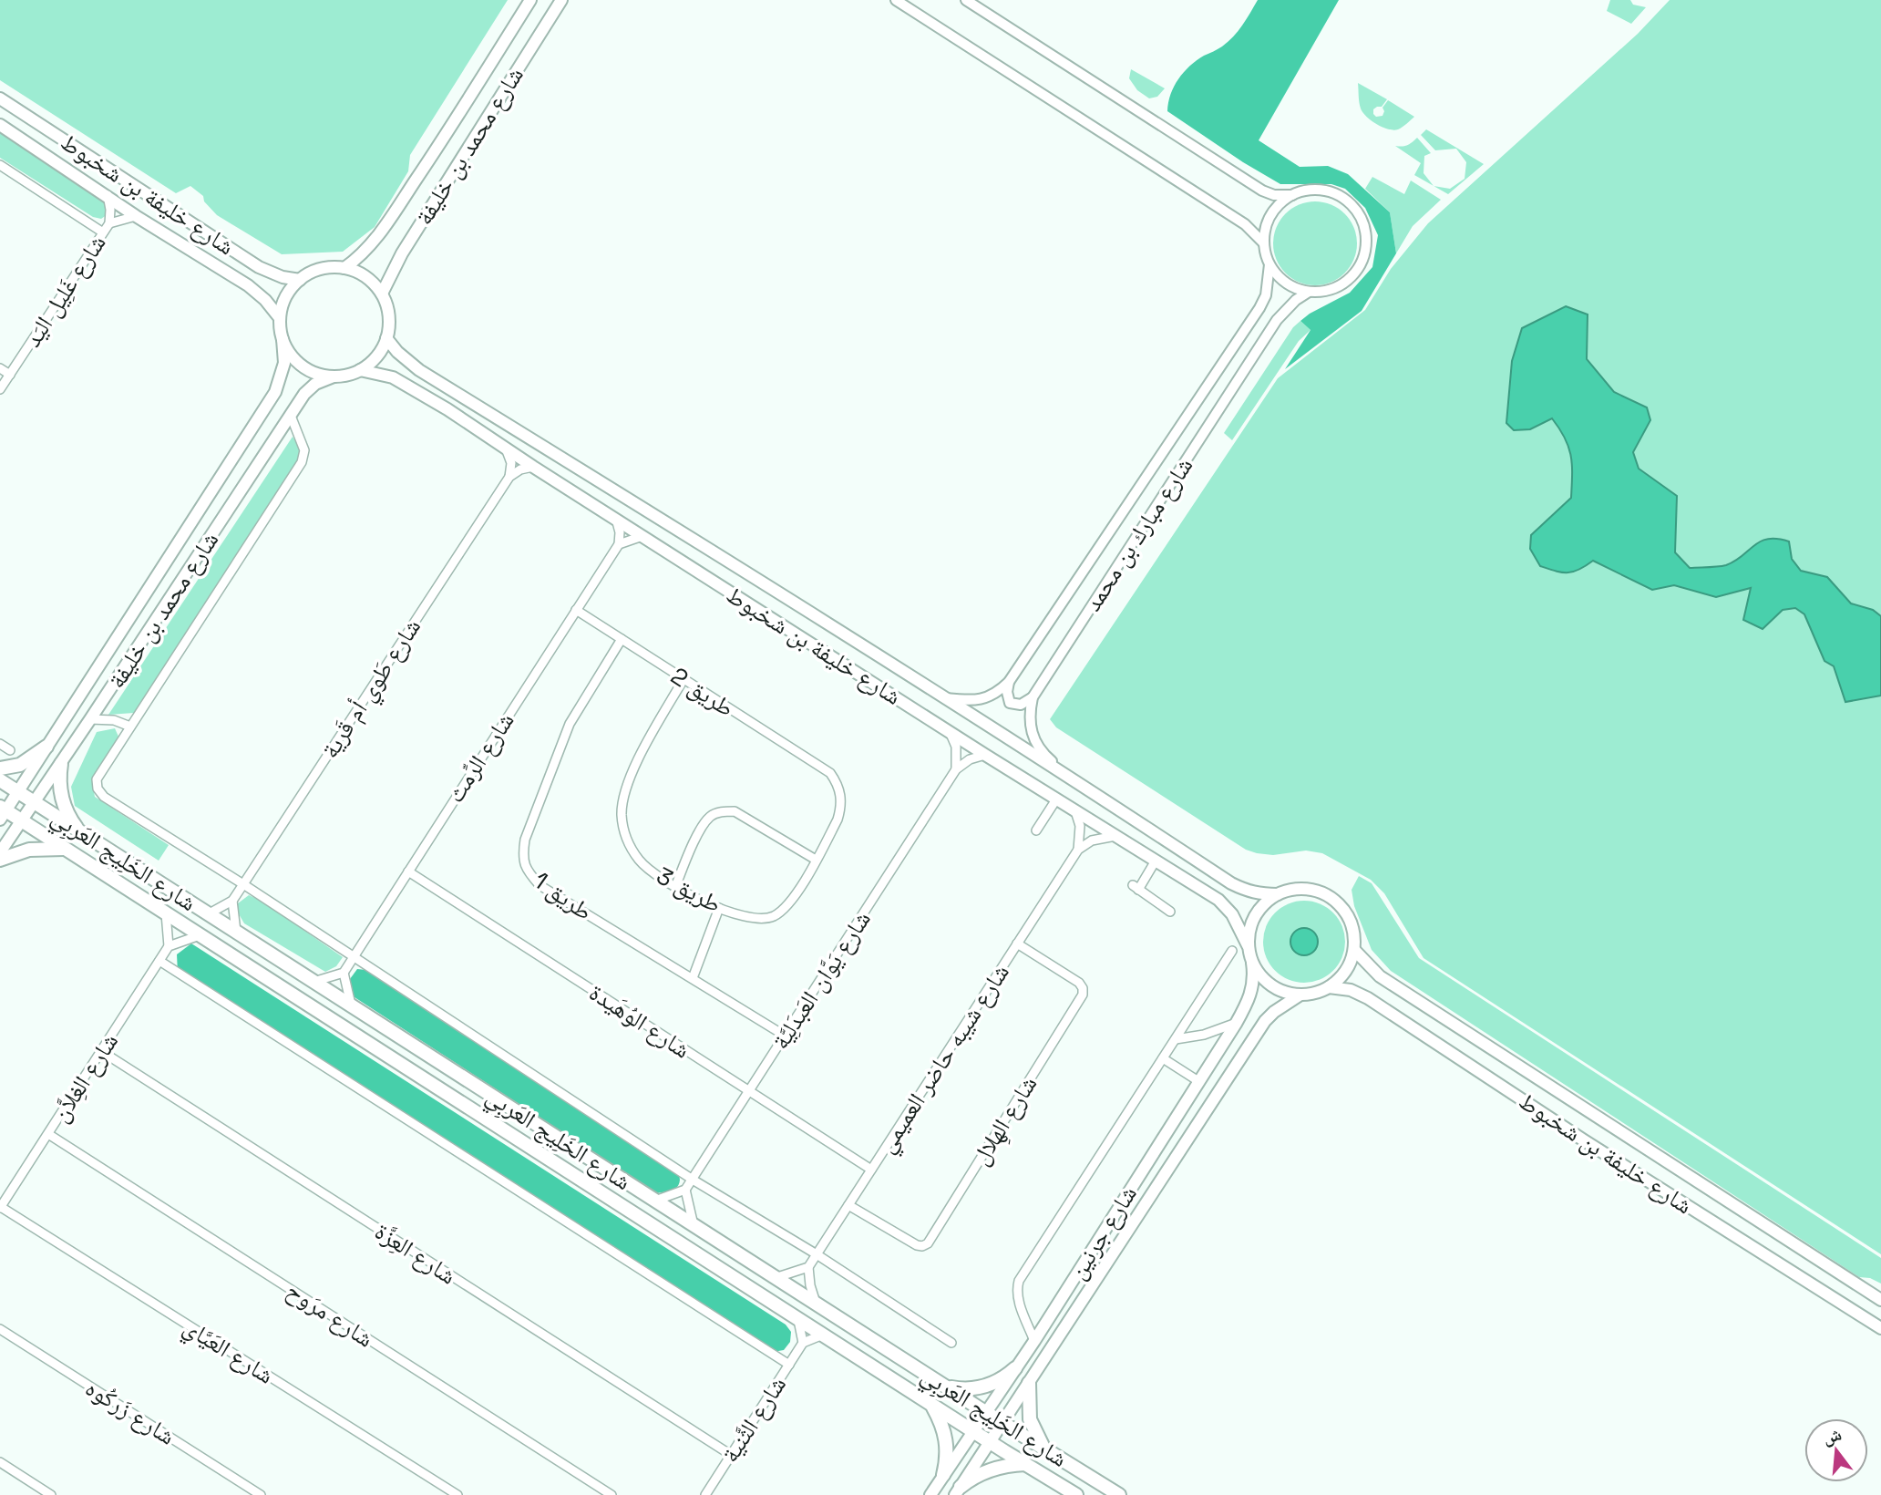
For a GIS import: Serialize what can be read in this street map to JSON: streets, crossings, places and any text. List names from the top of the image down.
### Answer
{
  "streets": {
    "highway": ["شارع الخَلِيج العَربِي"],
    "main road": ["شارع محمد بن خليفة", "شارع خليفة بن شخبوط", "شارع جرنين"],
    "street": [
      "شارع غَلِيل اليَد",
      "شارع مبارك بن محمد",
      "شارع طَوي أم قَرية",
      "طريق 2",
      "شارع الرِّمث",
      "طريق 3",
      "طريق 1",
      "شارع يَوَّان العَبدَلِيَّة",
      "شارع الوُهَيدة",
      "شارع شيبه حاضر العميمي",
      "شارع الغِلاَّن",
      "شارع الهِلال",
      "شارع العِزَّة",
      "شارع مرَوح",
      "شارع العَيَّاي",
      "شارع زَركُوه",
      "شارع الثَّنية"
    ]
  },
  "crossings": [
    ["شارع محمد بن خليفة", "شارع خليفة بن شخبوط"],
    ["شارع محمد بن خليفة", "شارع الخَلِيج العَربِي"],
    ["شارع خليفة بن شخبوط", "شارع غَلِيل اليَد"],
    ["شارع خليفة بن شخبوط", "شارع مبارك بن محمد"],
    ["شارع خليفة بن شخبوط", "شارع جرنين"],
    ["شارع طَوي أم قَرية", "شارع الخَلِيج العَربِي"],
    ["طريق 2", "شارع الرِّمث"],
    ["طريق 2", "طريق 3"],
    ["طريق 2", "طريق 1"],
    ["شارع الرِّمث", "شارع الوُهَيدة"],
    ["شارع الخَلِيج العَربِي", "شارع جرنين"],
    ["طريق 1", "شارع يَوَّان العَبدَلِيَّة"],
    ["شارع يَوَّان العَبدَلِيَّة", "شارع الوُهَيدة"],
    ["شارع الوُهَيدة", "شارع شيبه حاضر العميمي"],
    ["شارع شيبه حاضر العميمي", "شارع الهِلال"],
    ["شارع الغِلاَّن", "شارع العِزَّة"],
    ["شارع الغِلاَّن", "شارع مرَوح"],
    ["شارع الغِلاَّن", "شارع العَيَّاي"],
    ["شارع العِزَّة", "شارع الثَّنية"]
  ],
  "north": "top"
}
